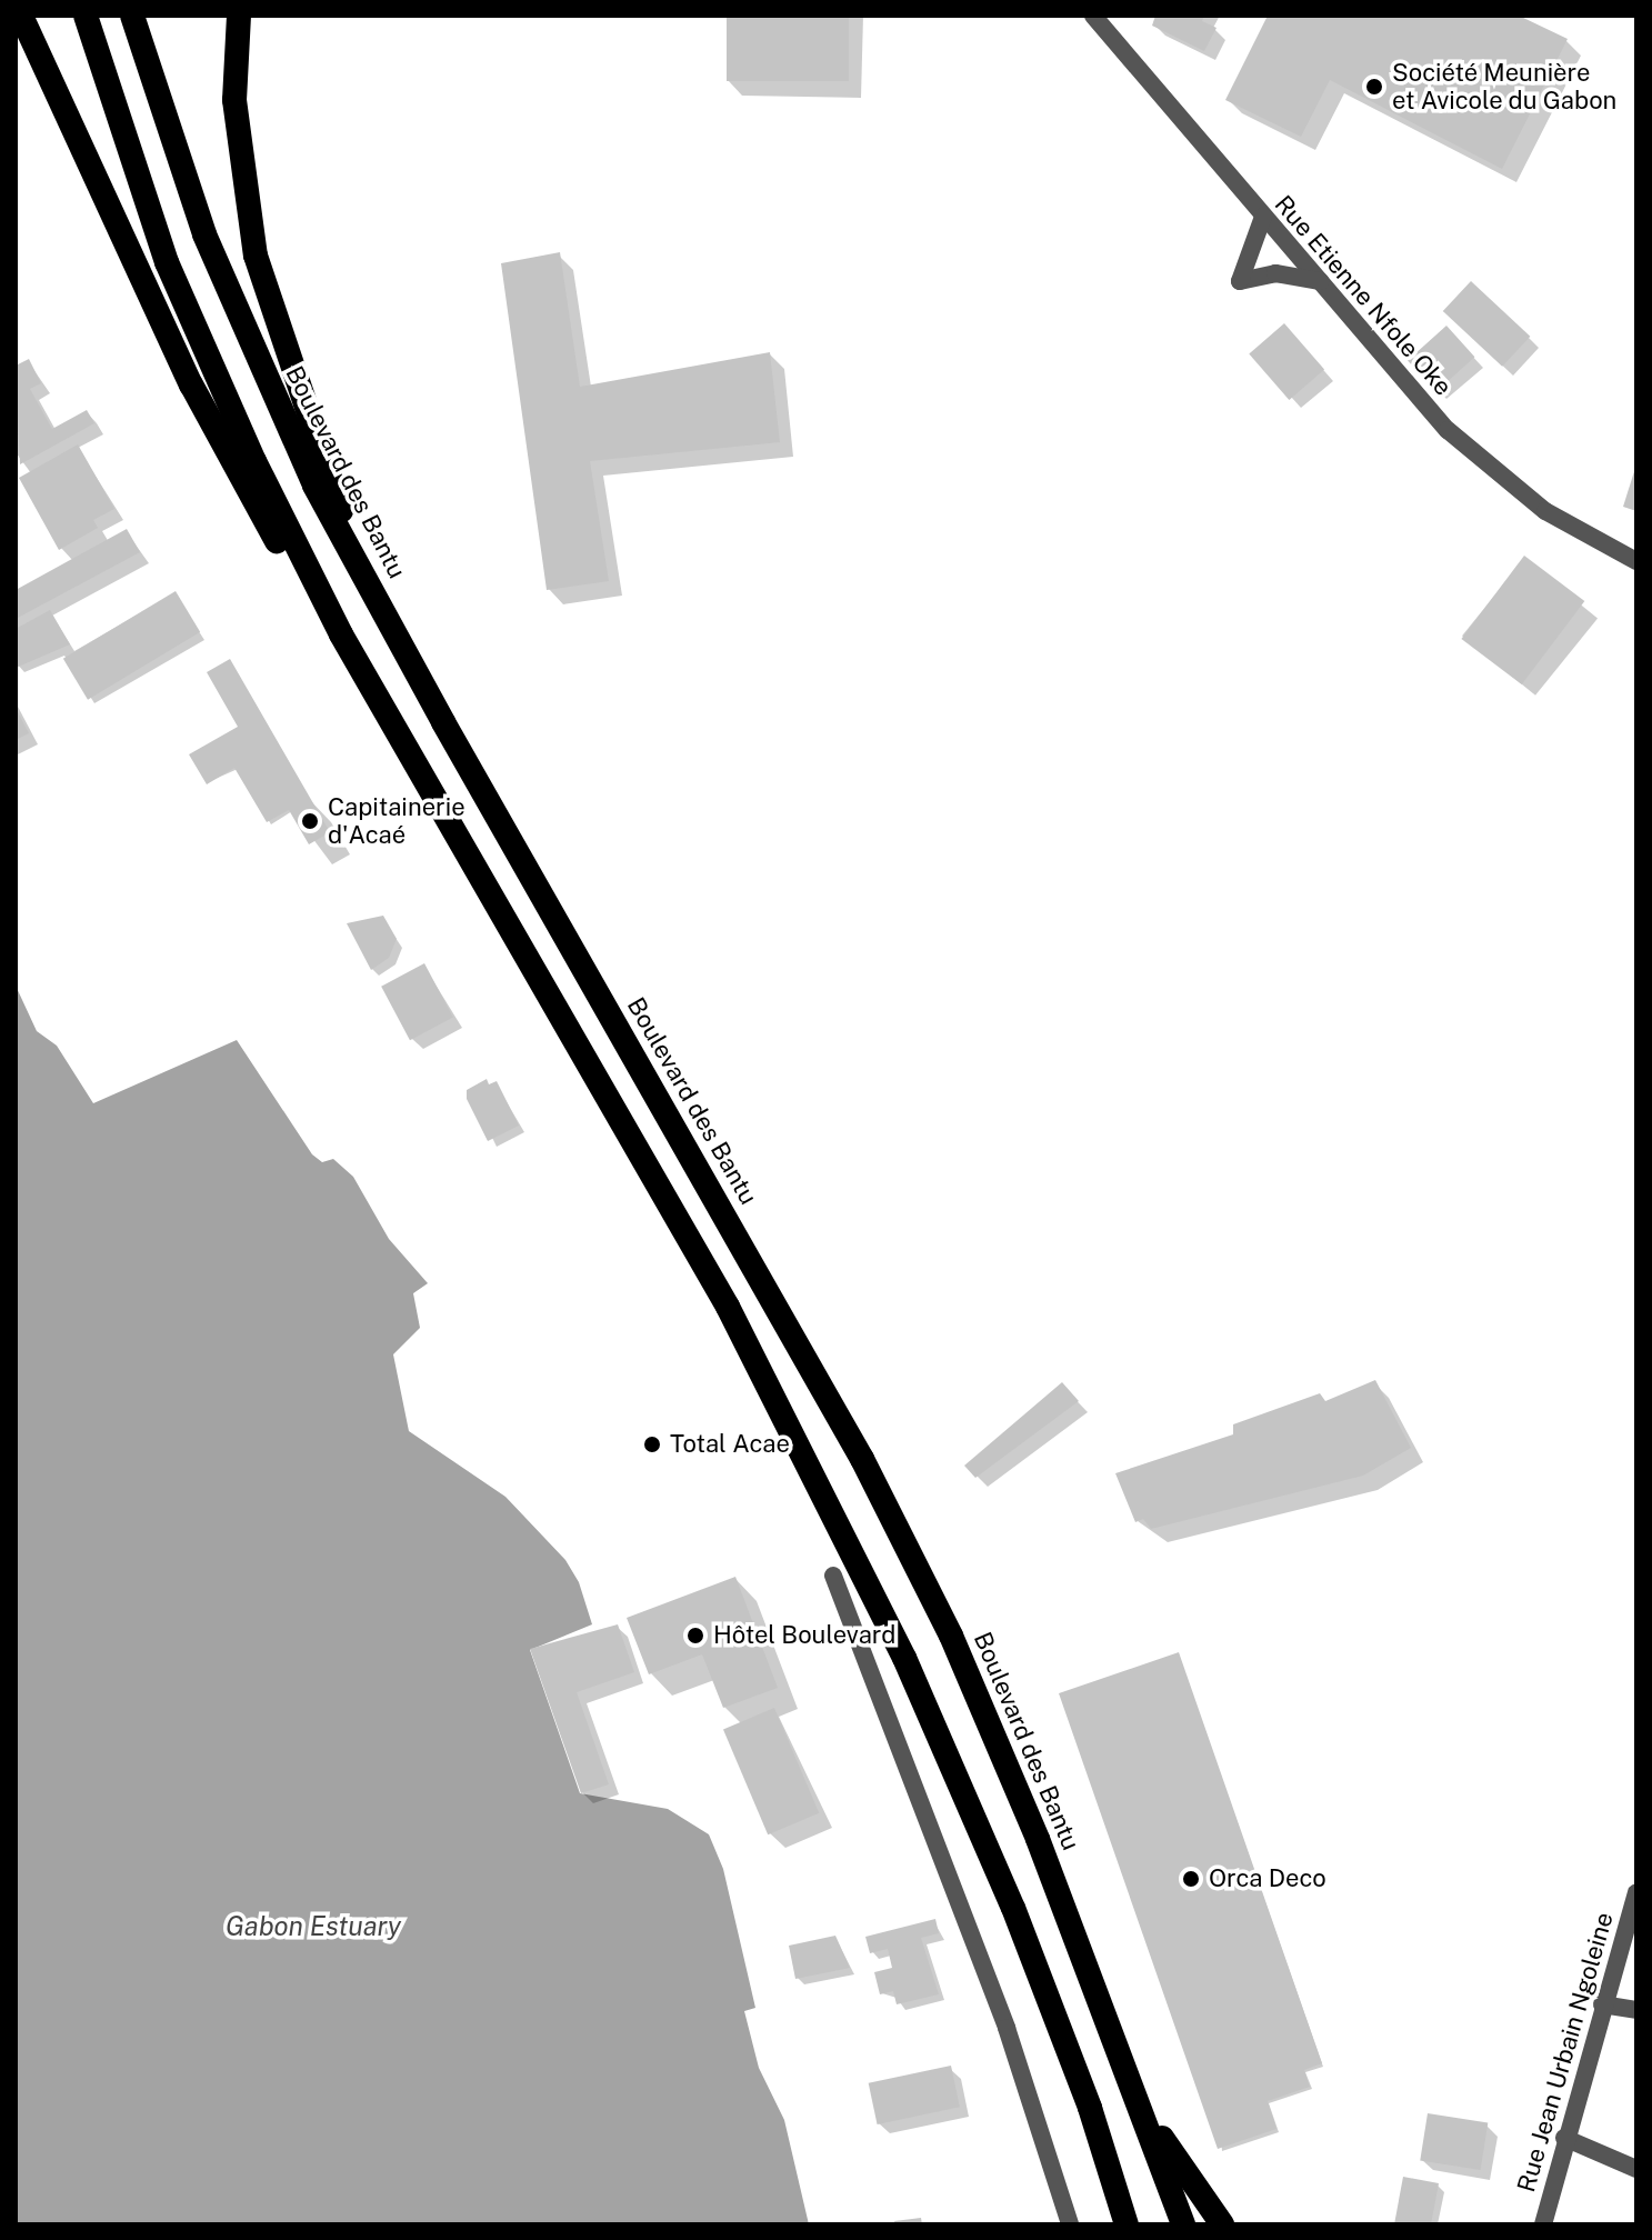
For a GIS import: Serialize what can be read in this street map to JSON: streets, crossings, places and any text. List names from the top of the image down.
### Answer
{
  "streets": {
    "highway": ["Boulevard des Bantu"],
    "street": ["Rue Etienne Nfole Oke", "Rue Jean Urbain Ngoleine"]
  },
  "water": ["Gabon Estuary"],
  "places": [
    "Société Meunière et Avicole du Gabon",
    "Capitainerie d'Acaé",
    "Total Acae",
    "Hôtel Boulevard",
    "Orca Deco"
  ]
}
